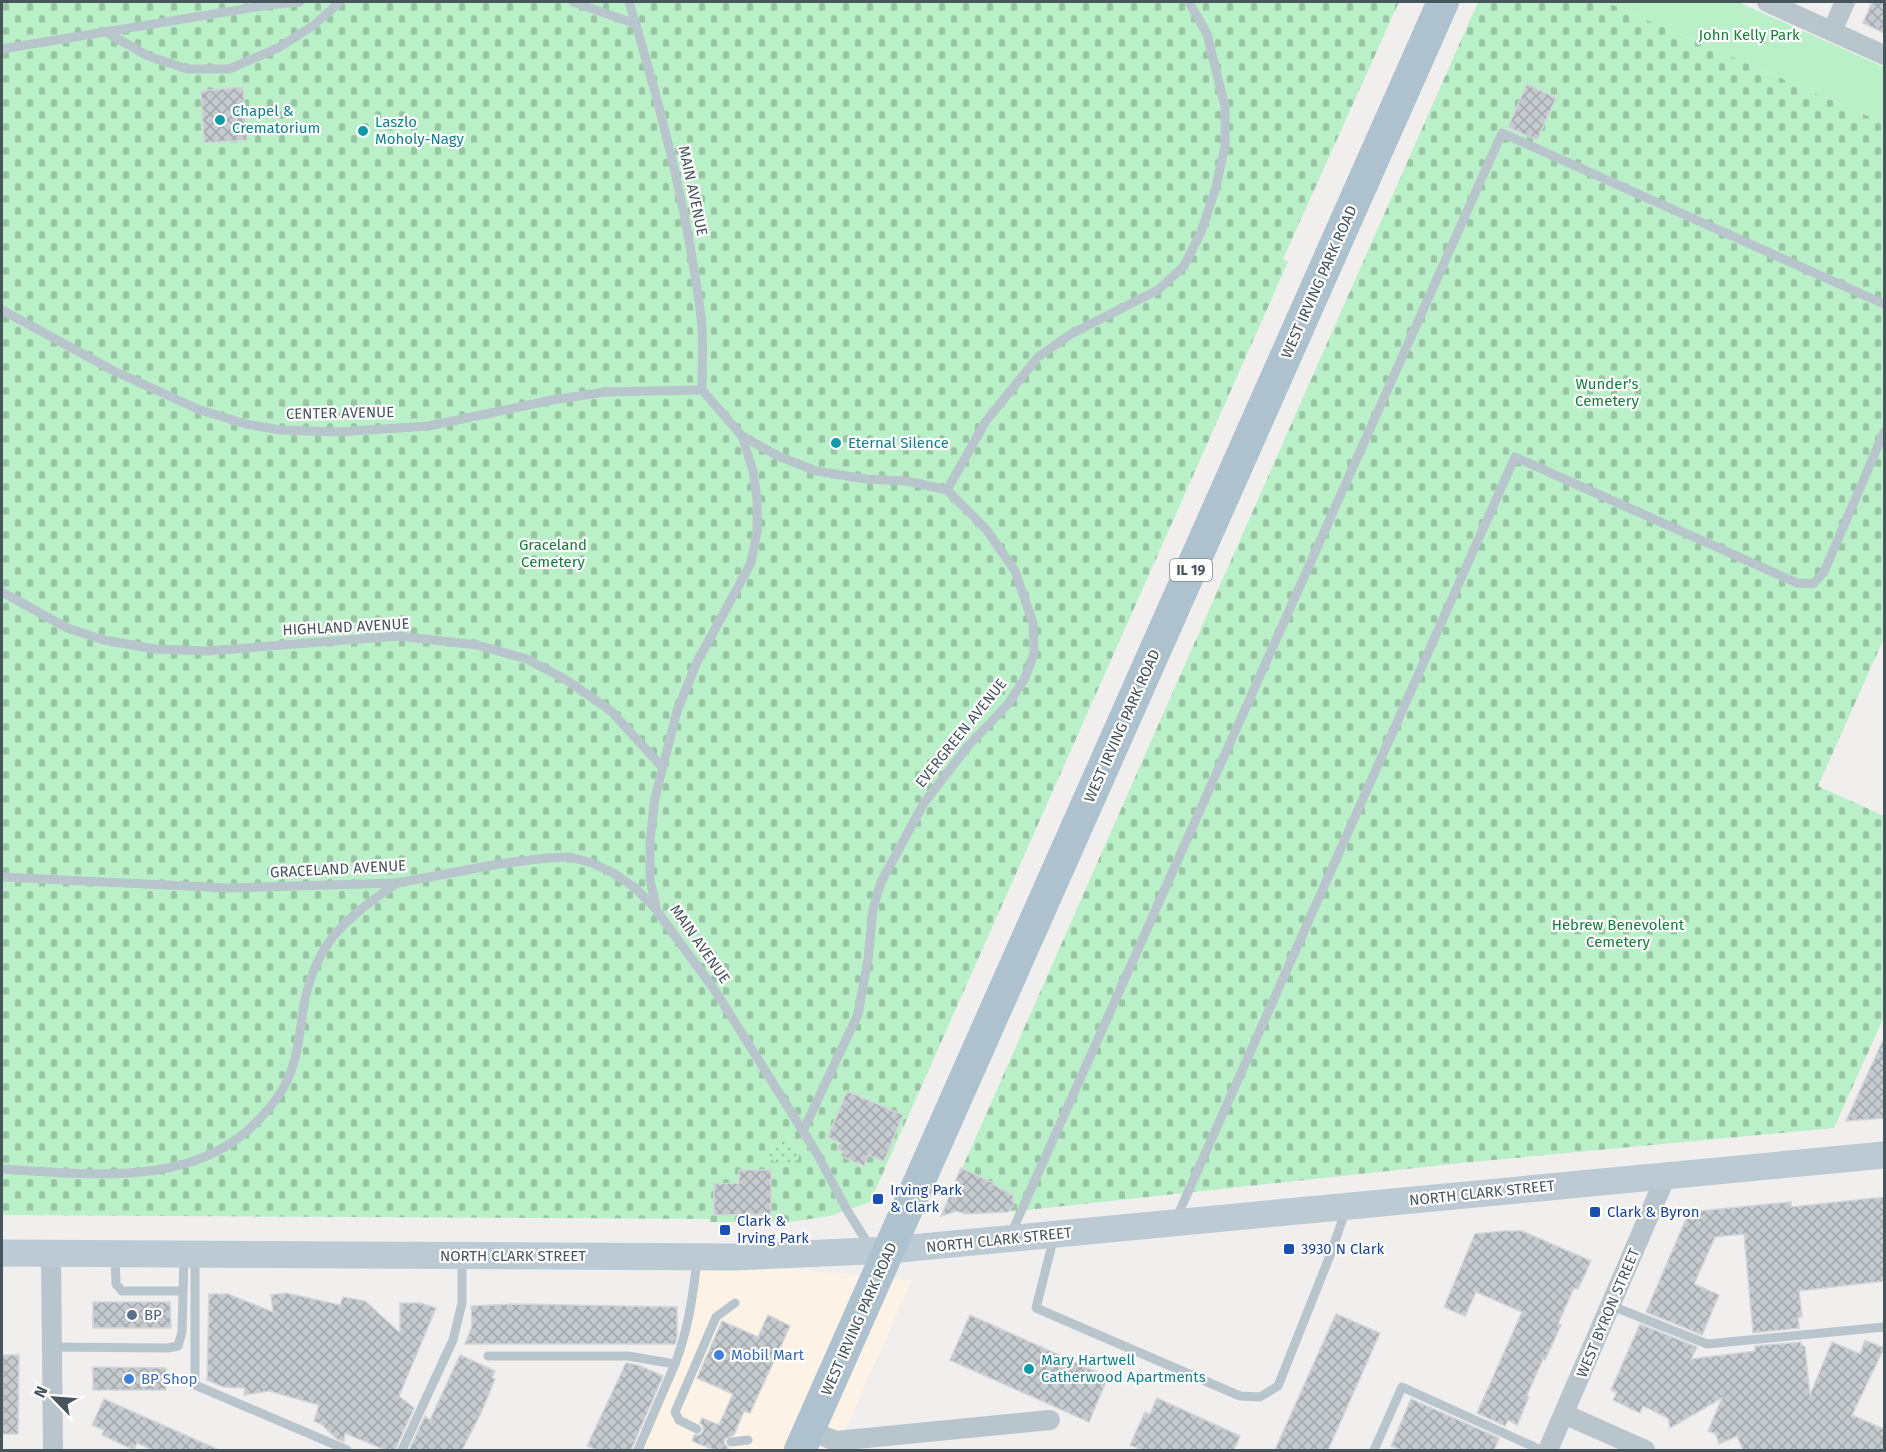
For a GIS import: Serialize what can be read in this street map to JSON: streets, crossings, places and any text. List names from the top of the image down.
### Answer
{
  "streets": {
    "main road": ["WEST IRVING PARK ROAD", "IL 19", "NORTH CLARK STREET"],
    "street": ["WEST BYRON STREET"],
    "lane": [
      "MAIN AVENUE",
      "CENTER AVENUE",
      "HIGHLAND AVENUE",
      "EVERGREEN AVENUE",
      "GRACELAND AVENUE"
    ]
  },
  "crossings": [
    ["MAIN AVENUE", "WEST IRVING PARK ROAD"],
    ["MAIN AVENUE", "CENTER AVENUE"],
    ["MAIN AVENUE", "HIGHLAND AVENUE"],
    ["MAIN AVENUE", "EVERGREEN AVENUE"],
    ["MAIN AVENUE", "GRACELAND AVENUE"],
    ["MAIN AVENUE", "NORTH CLARK STREET"],
    ["WEST IRVING PARK ROAD", "NORTH CLARK STREET"],
    ["NORTH CLARK STREET", "WEST BYRON STREET"]
  ],
  "parks": [
    "John Kelly Park",
    "Wunder's Cemetery",
    "Graceland Cemetery",
    "Hebrew Benevolent Cemetery"
  ],
  "places": {
    "other": [
      "Chapel & Crematorium",
      "Laszlo Moholy-Nagy",
      "Eternal Silence",
      "BP",
      "Mobil Mart",
      "Mary Hartwell Catherwood Apartments",
      "BP Shop"
    ],
    "transit": [
      "Irving Park & Clark",
      "Clark & Byron",
      "Clark & Irving Park",
      "3930 N Clark"
    ]
  },
  "north": "top left"
}
